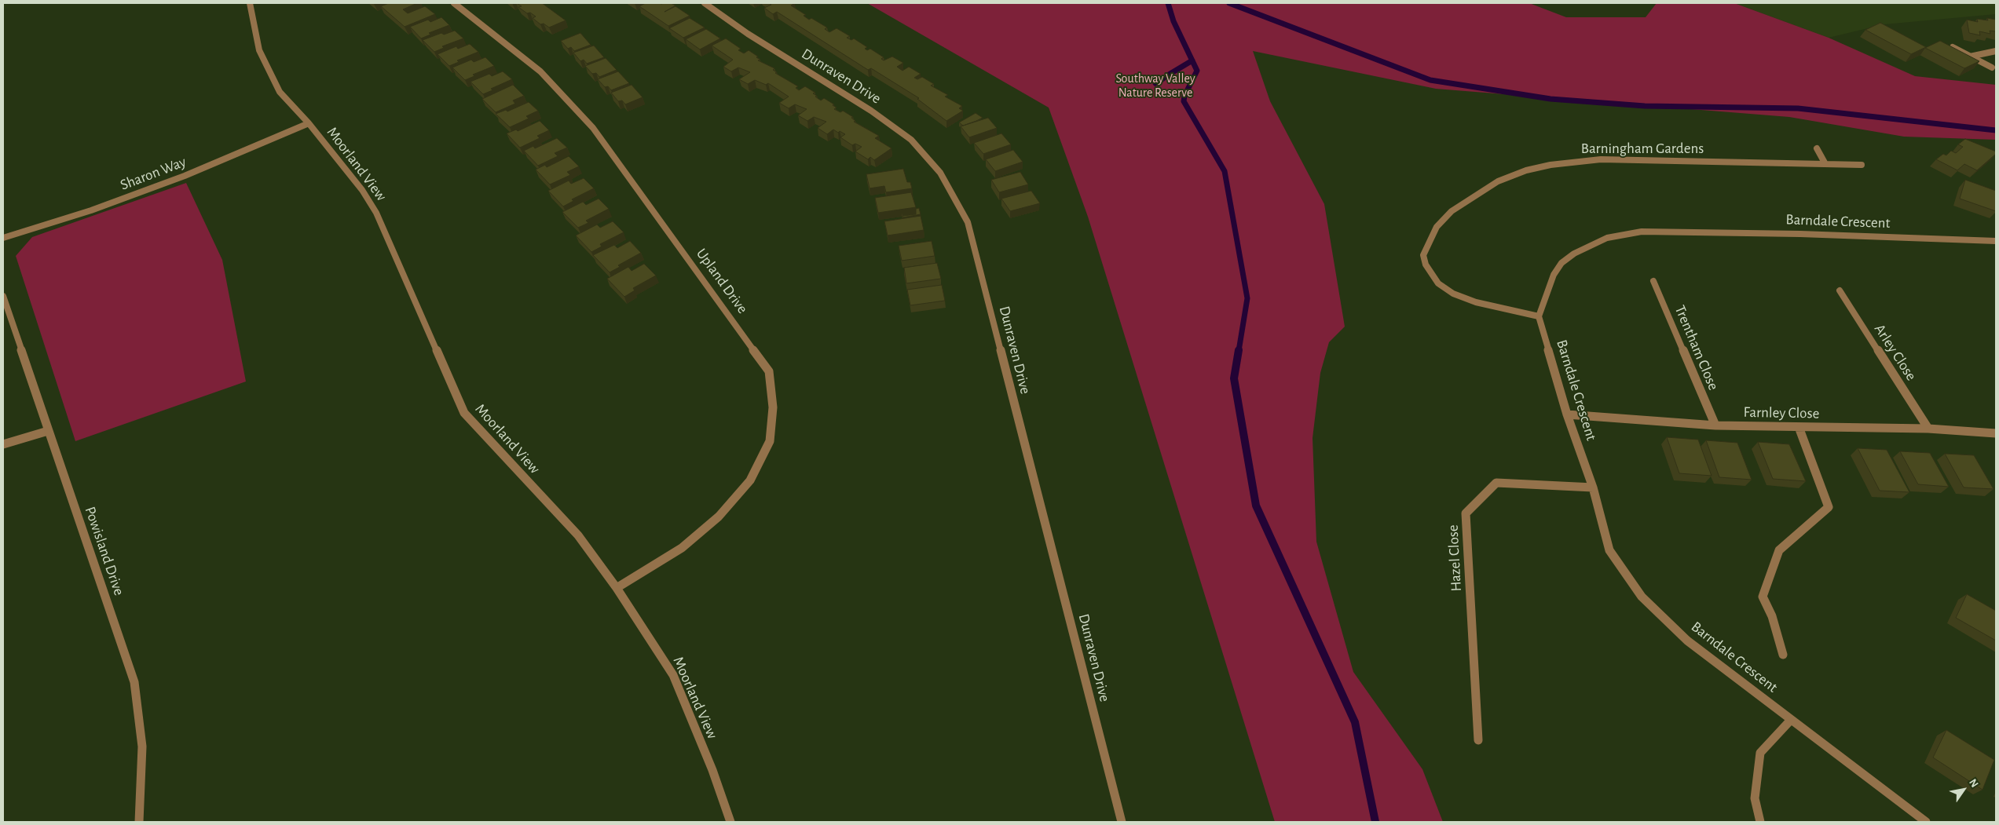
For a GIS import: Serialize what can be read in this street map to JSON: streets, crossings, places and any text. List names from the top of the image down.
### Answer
{
  "streets": {
    "street": [
      "Dunraven Drive",
      "Barningham Gardens",
      "Moorland View",
      "Sharon Way",
      "Barndale Crescent",
      "Upland Drive",
      "Trentham Close",
      "Arley Close",
      "Farnley Close",
      "Powisland Drive",
      "Hazel Close"
    ]
  },
  "crossings": [
    ["Barningham Gardens", "Barndale Crescent"],
    ["Moorland View", "Sharon Way"],
    ["Moorland View", "Upland Drive"],
    ["Barndale Crescent", "Farnley Close"],
    ["Barndale Crescent", "Hazel Close"],
    ["Trentham Close", "Farnley Close"],
    ["Arley Close", "Farnley Close"]
  ],
  "parks": ["Southway Valley Nature Reserve"],
  "north": "top right"
}
